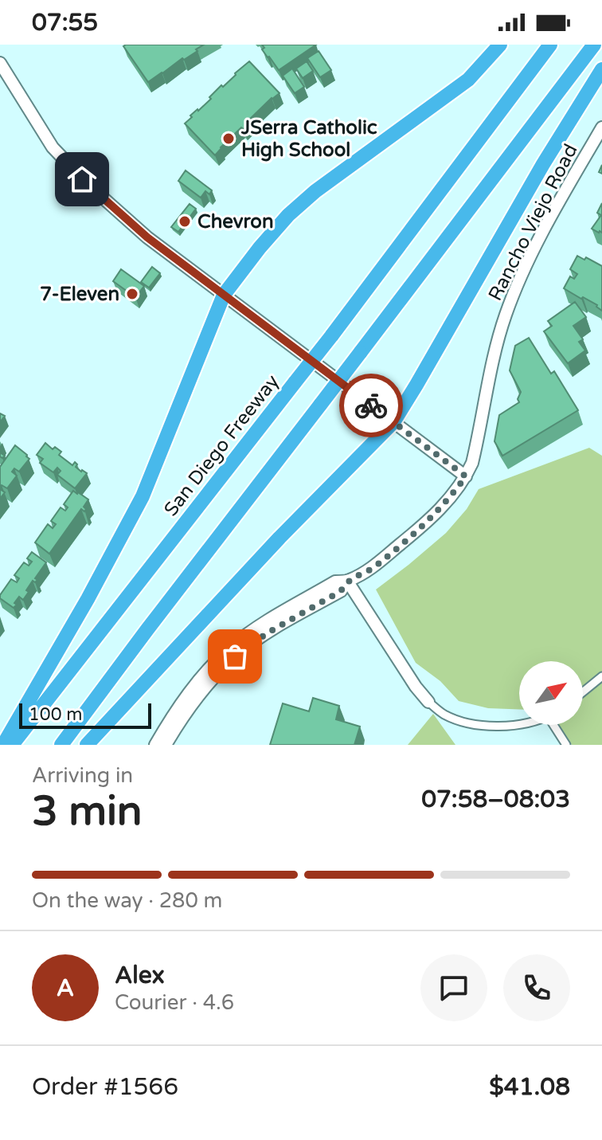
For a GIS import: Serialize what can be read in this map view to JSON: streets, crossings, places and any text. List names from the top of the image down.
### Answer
{
  "streets": {
    "highway": ["San Diego Freeway"],
    "main road": ["Rancho Viejo Road"]
  },
  "places": ["JSerra Catholic High School", "Chevron", "7-Eleven"],
  "scale_bar": "100 m",
  "north": "top right",
  "page": {
    "status": "07:55",
    "scale": "100 m",
    "heading": ["3 min", "Arriving in", "07:58–08:03"],
    "panel": [
      "Alex",
      "Courier · 4.6",
      "Order #1566",
      "$41.08"
    ],
    "bar": "On the way · 280 m",
    "round": "A"
  }
}
